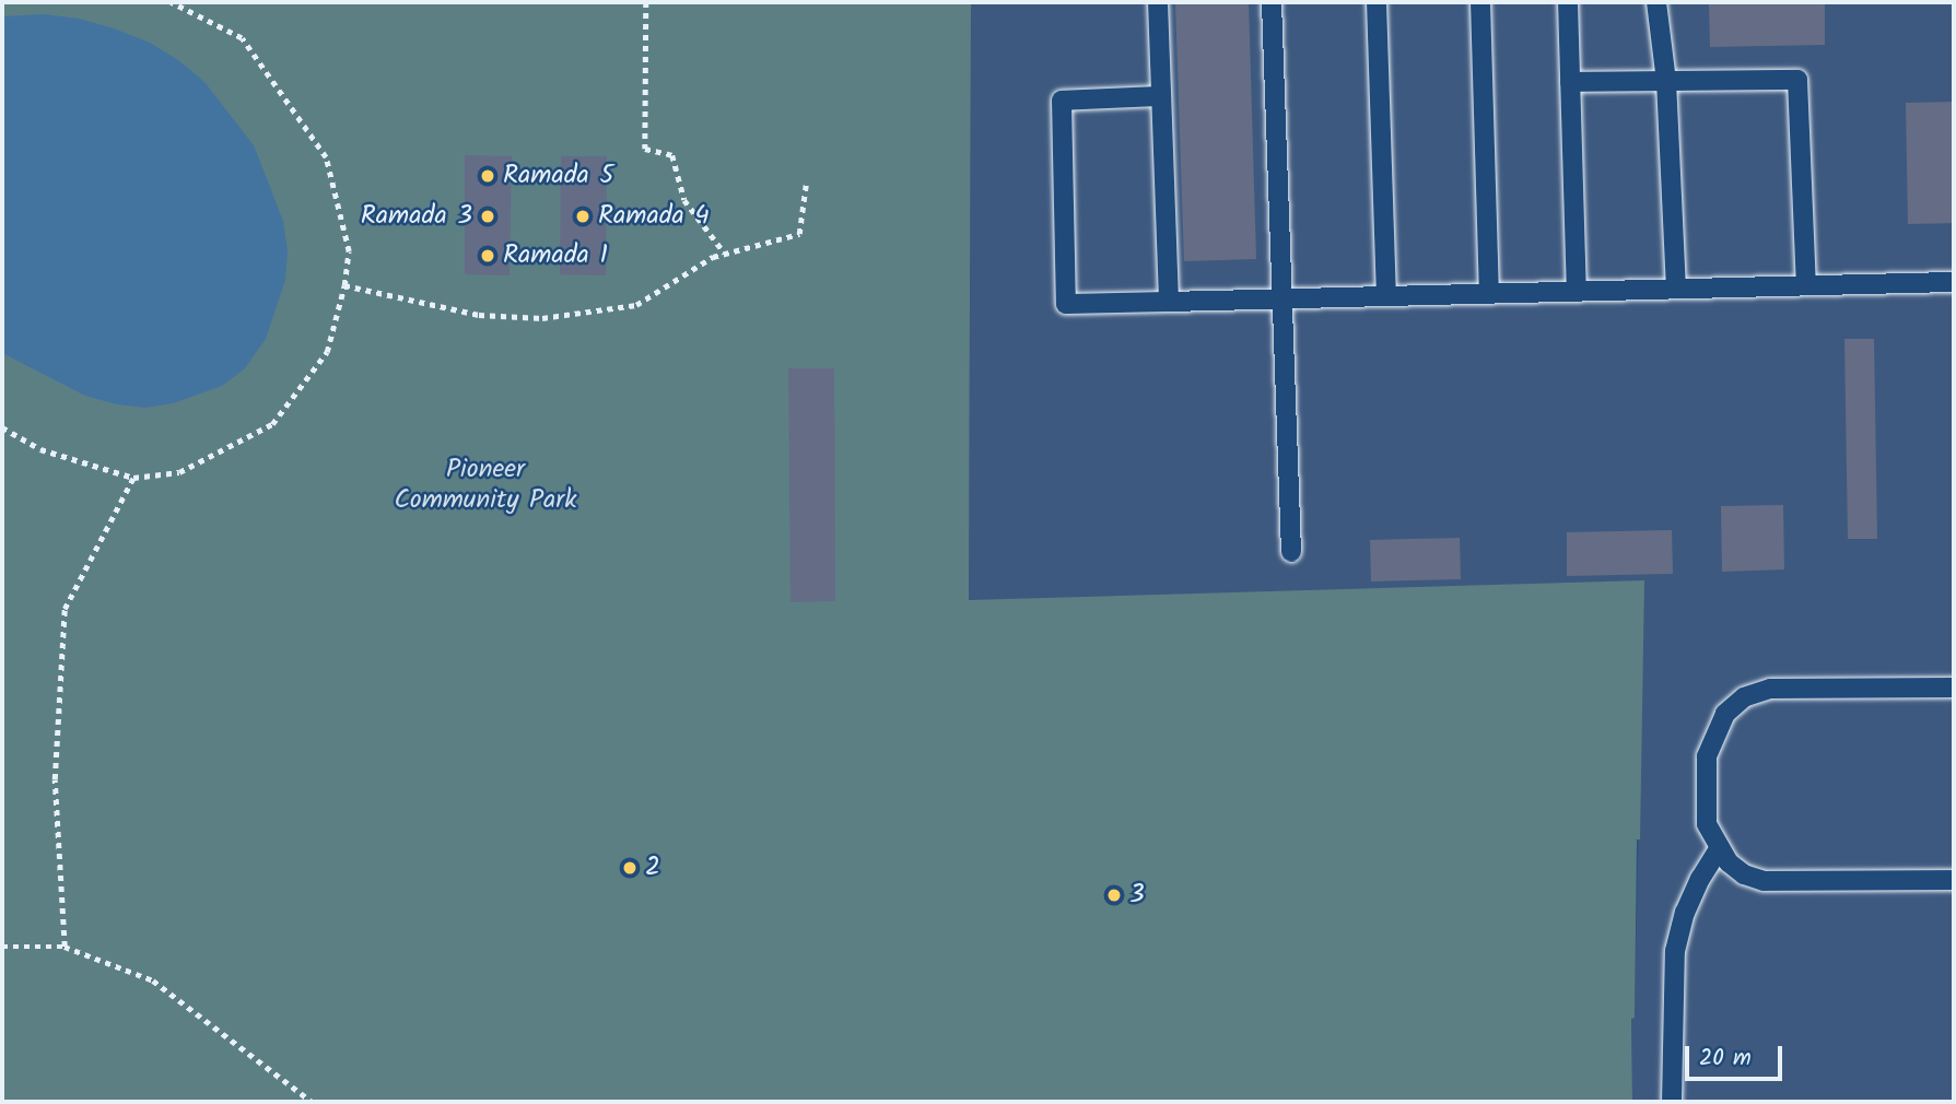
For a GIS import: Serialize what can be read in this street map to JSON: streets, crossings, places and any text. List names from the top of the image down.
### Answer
{
  "parks": ["Pioneer Community Park"],
  "places": [
    "Ramada 5",
    "Ramada 3",
    "Ramada 4",
    "Ramada 1",
    "2",
    "3"
  ],
  "scale_bar": "20 m"
}
